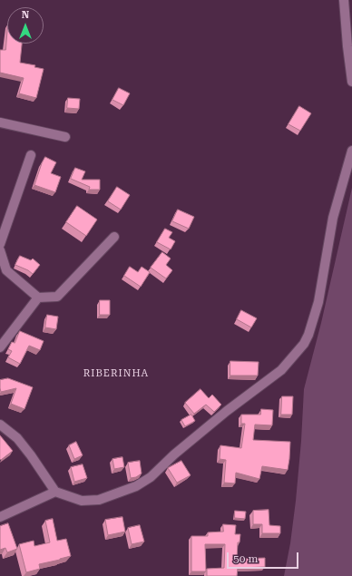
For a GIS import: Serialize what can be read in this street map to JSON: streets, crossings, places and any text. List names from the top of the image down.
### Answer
{
  "districts": ["RIBERINHA"],
  "scale_bar": "50 m",
  "north": "top"
}
